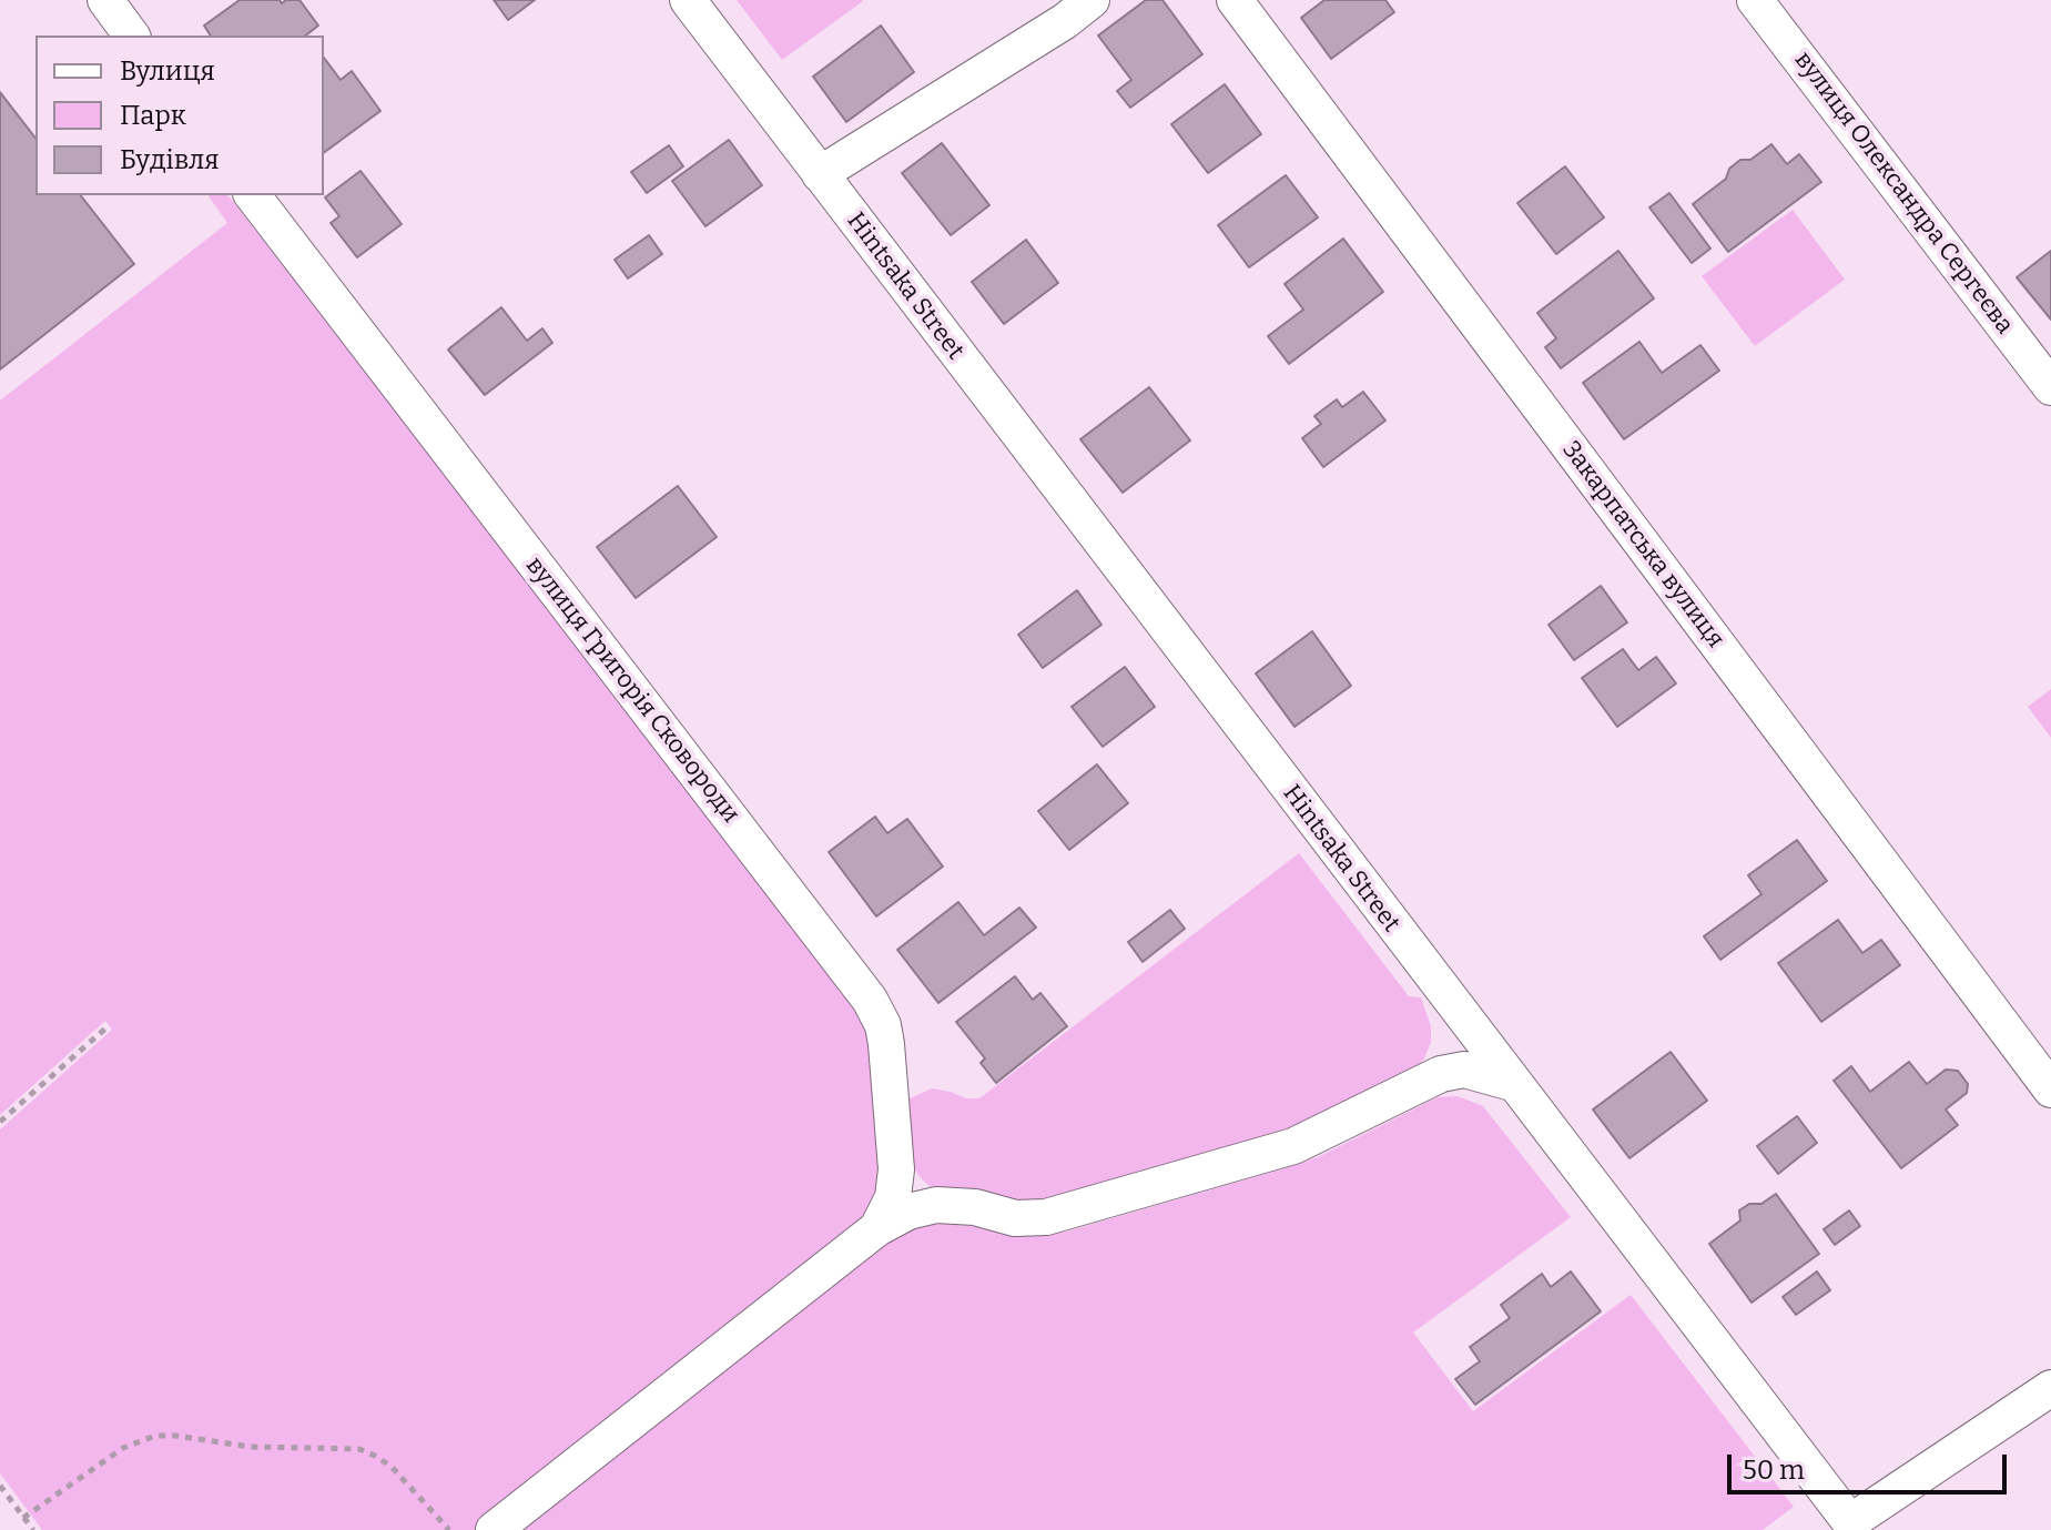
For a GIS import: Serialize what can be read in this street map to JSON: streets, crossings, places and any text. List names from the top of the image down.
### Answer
{
  "streets": {
    "street": [
      "вулиця Олександра Сергеєва",
      "Hintsaka Street",
      "Закарпатська вулиця",
      "вулиця Григорія Сковороди"
    ]
  },
  "legend": ["Вулиця", "Парк", "Будівля"],
  "scale_bar": "50 m"
}
